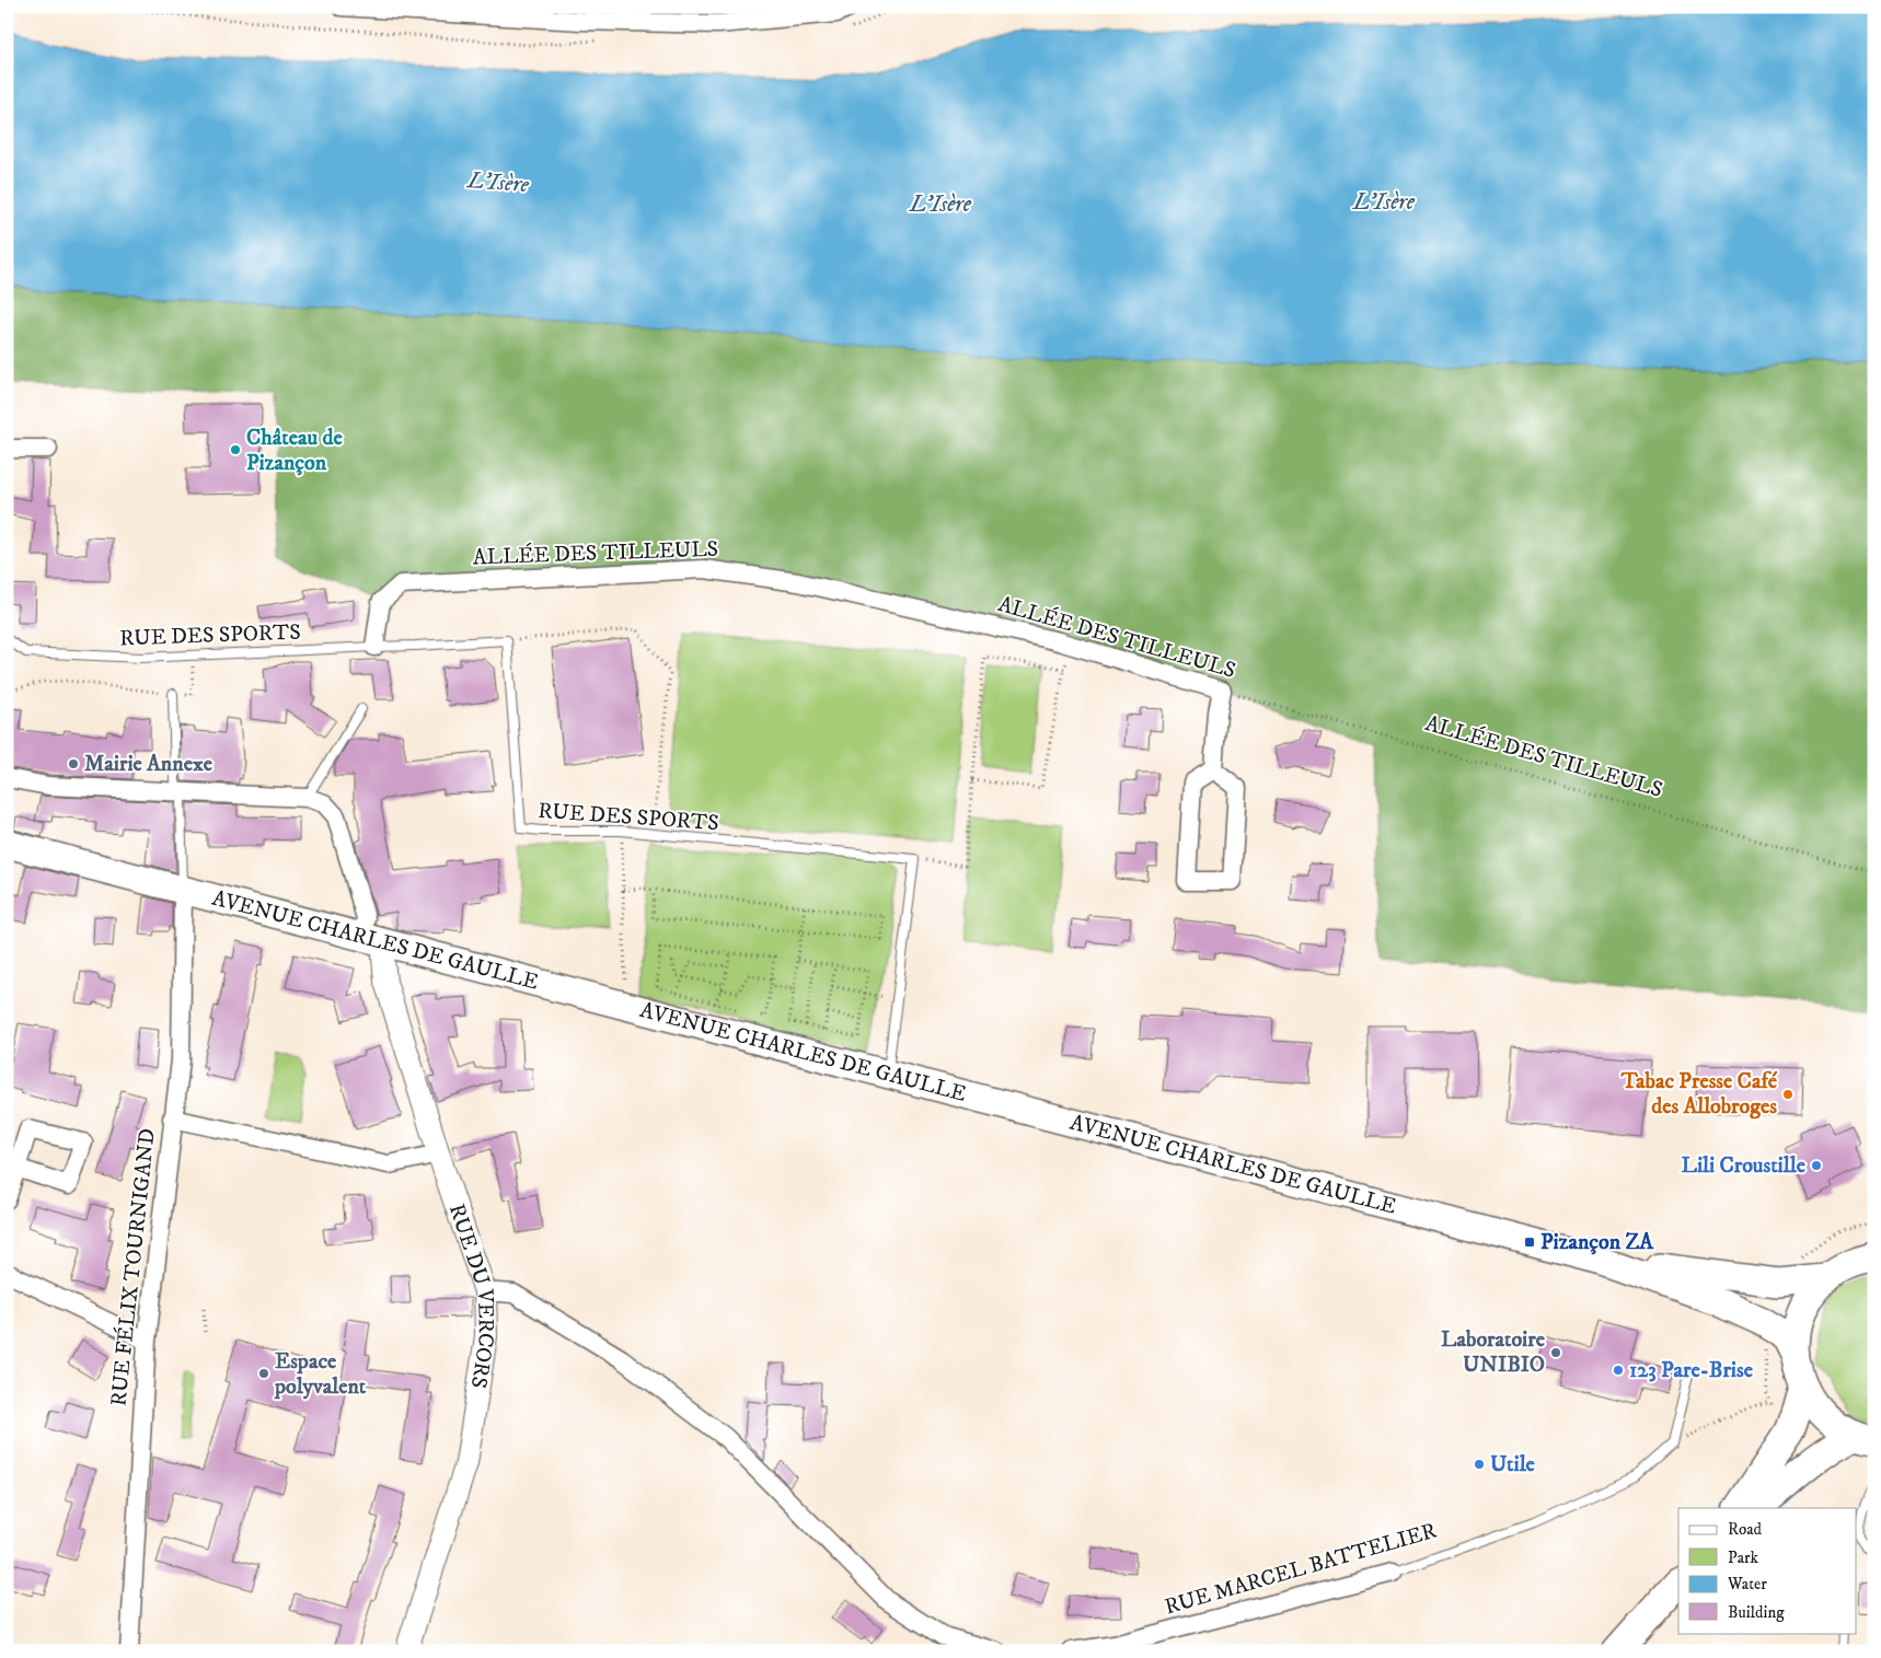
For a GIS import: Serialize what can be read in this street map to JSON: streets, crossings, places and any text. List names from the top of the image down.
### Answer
{
  "streets": {
    "main road": ["AVENUE CHARLES DE GAULLE"],
    "street": [
      "ALLÉE DES TILLEULS",
      "RUE FÉLIX TOURNIGAND",
      "RUE DU VERCORS",
      "RUE MARCEL BATTELIER"
    ],
    "lane": ["RUE DES SPORTS"]
  },
  "crossings": [
    ["ALLÉE DES TILLEULS", "RUE DES SPORTS"],
    ["AVENUE CHARLES DE GAULLE", "RUE FÉLIX TOURNIGAND"],
    ["AVENUE CHARLES DE GAULLE", "RUE DU VERCORS"]
  ],
  "water": ["L'Isère"],
  "places": {
    "other": [
      "Château de Pizançon",
      "Mairie Annexe",
      "Tabac Presse Café des Allobroges",
      "Lili Croustille",
      "Laboratoire UNIBIO",
      "123 Pare-Brise",
      "Espace polyvalent",
      "Utile"
    ],
    "transit": ["Pizançon ZA"]
  },
  "legend": [
    "Road",
    "Park",
    "Water",
    "Building"
  ]
}
